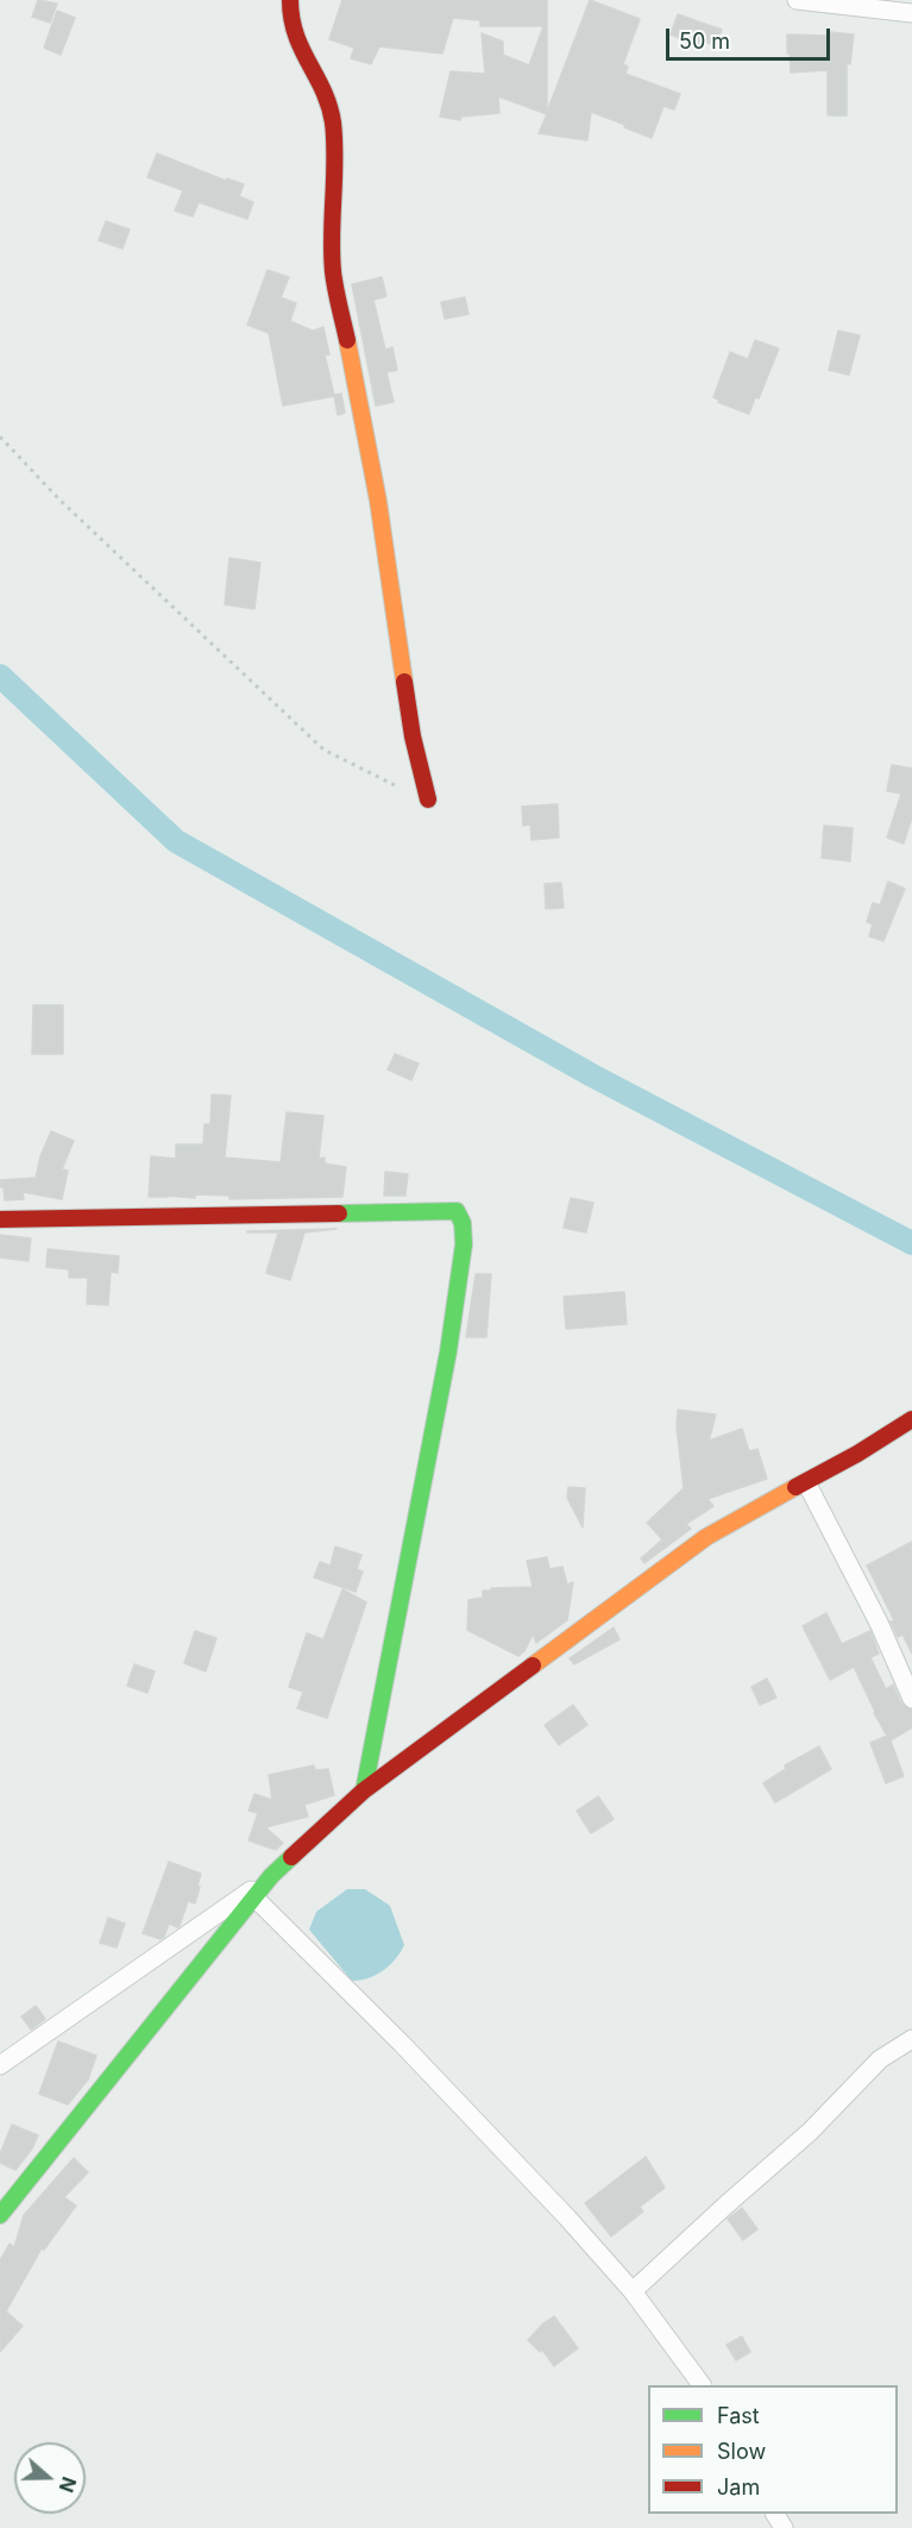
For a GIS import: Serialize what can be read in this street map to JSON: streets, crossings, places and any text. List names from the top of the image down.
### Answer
{
  "legend": ["Fast", "Slow", "Jam"],
  "scale_bar": "50 m",
  "north": "right"
}
